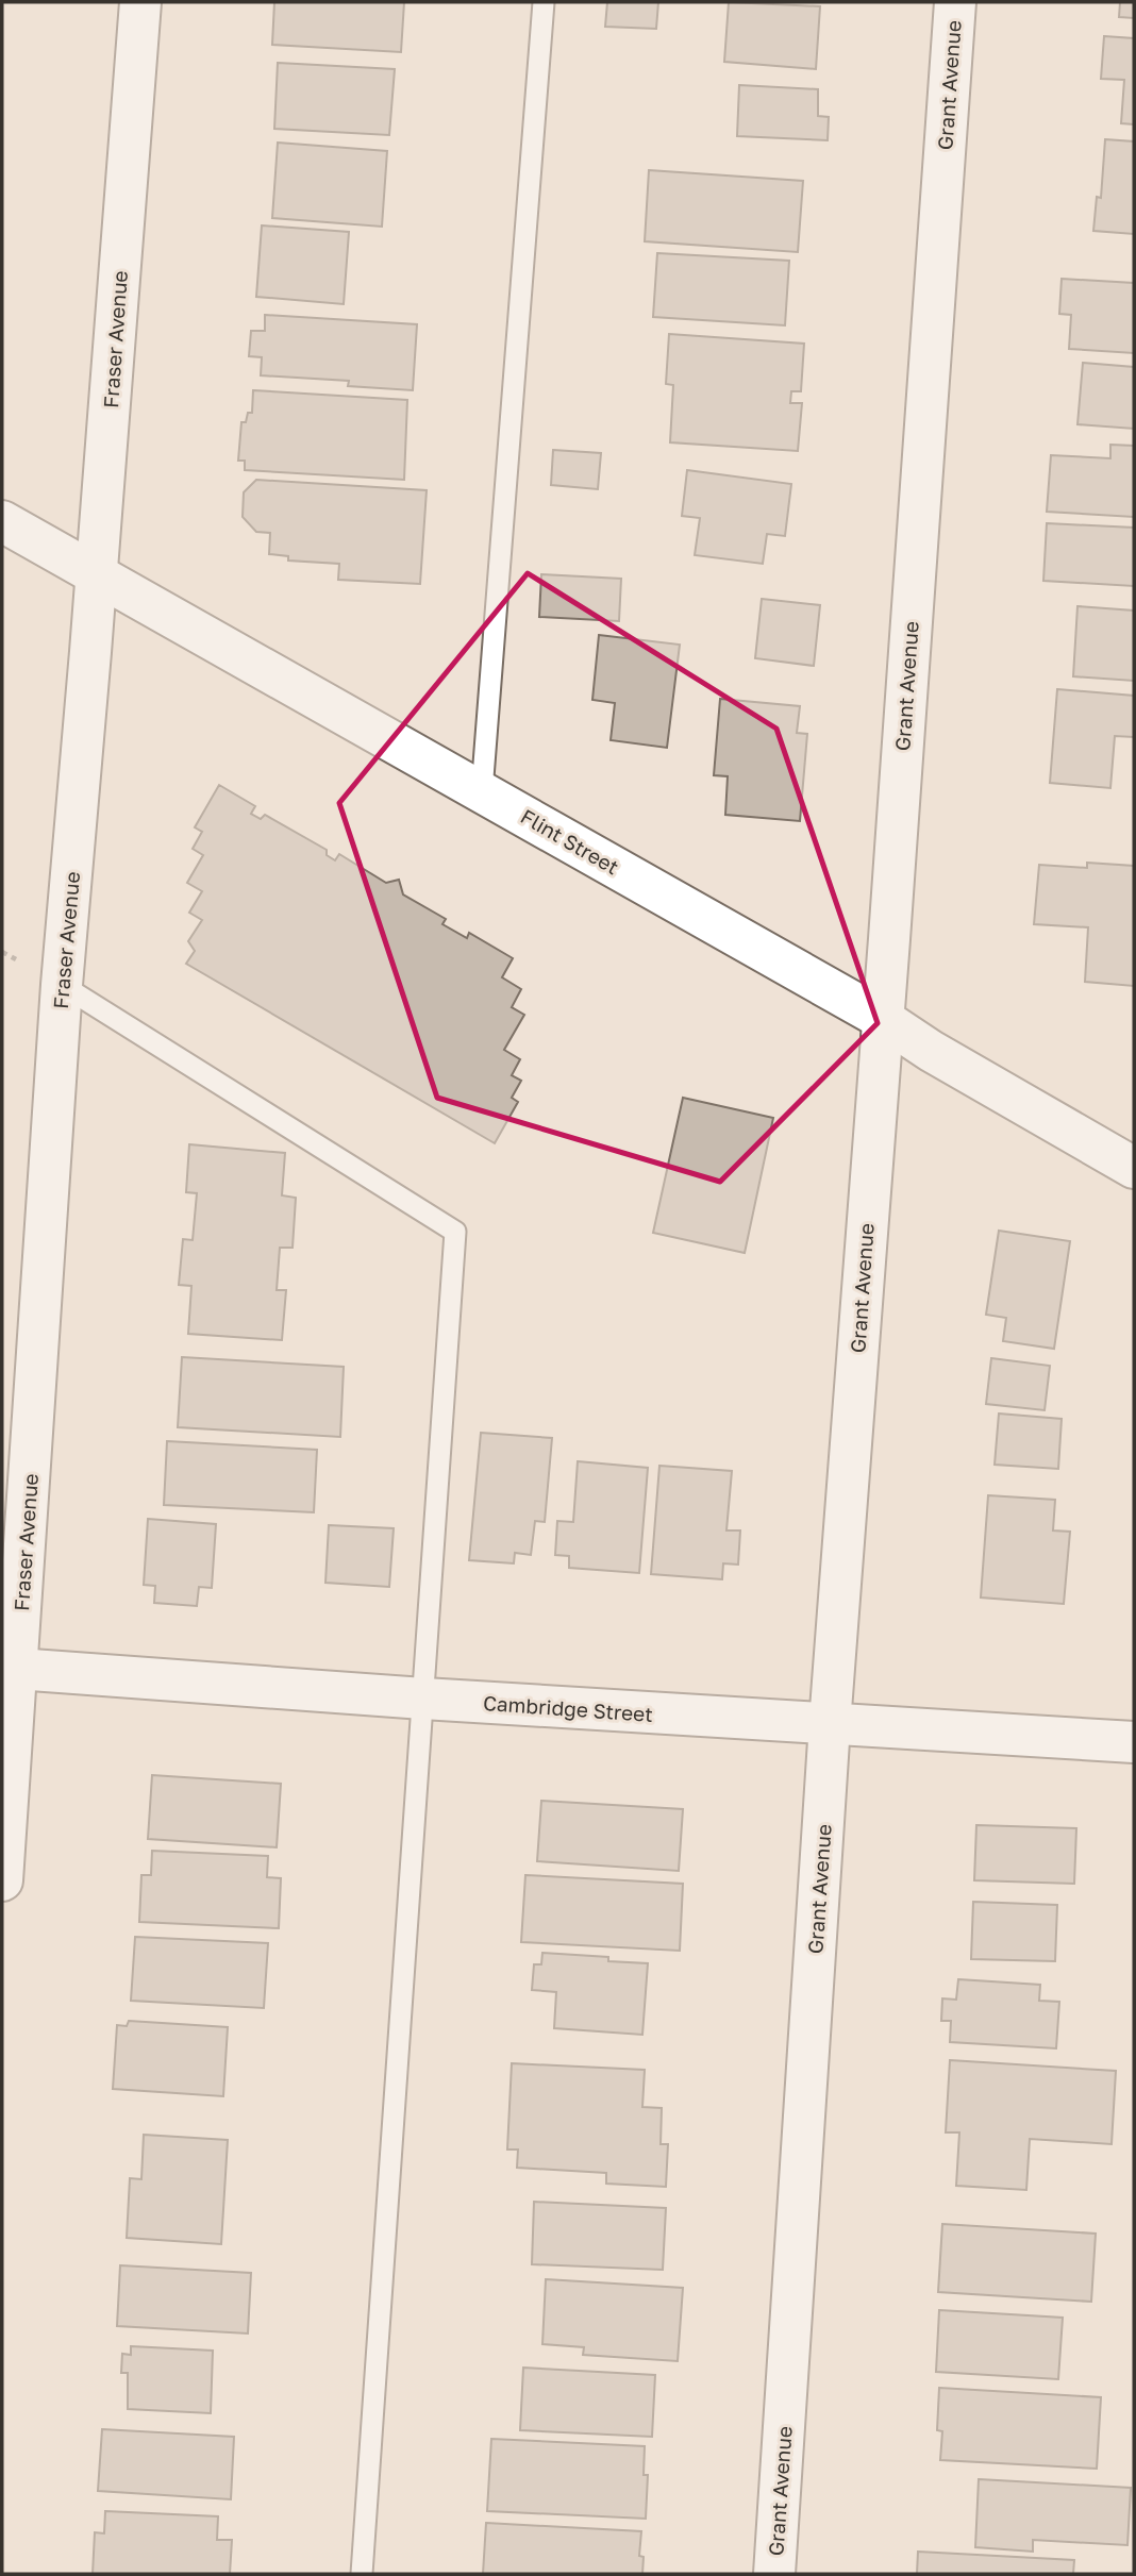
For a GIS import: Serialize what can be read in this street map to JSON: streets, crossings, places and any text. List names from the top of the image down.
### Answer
{
  "streets": {
    "street": [
      "Grant Avenue",
      "Fraser Avenue",
      "Flint Street",
      "Cambridge Street"
    ]
  },
  "crossings": [
    ["Grant Avenue", "Flint Street"],
    ["Grant Avenue", "Cambridge Street"],
    ["Fraser Avenue", "Flint Street"],
    ["Fraser Avenue", "Cambridge Street"]
  ]
}
